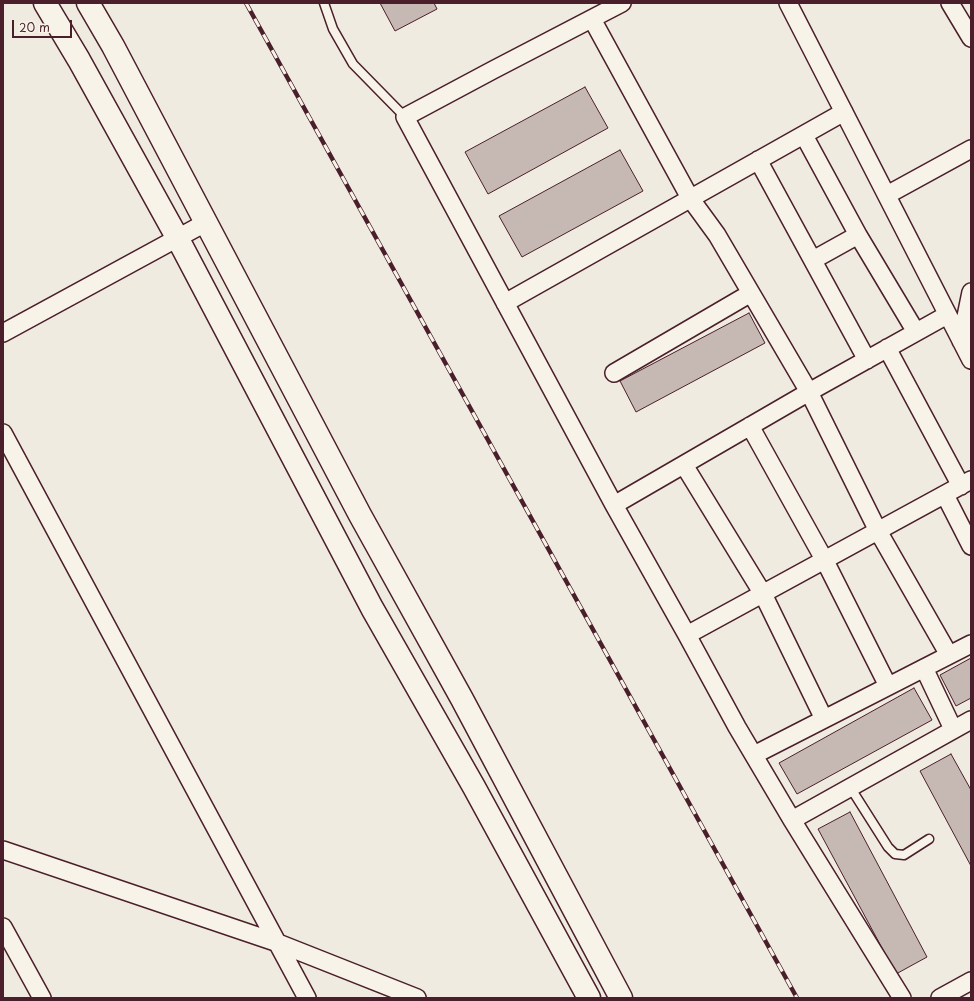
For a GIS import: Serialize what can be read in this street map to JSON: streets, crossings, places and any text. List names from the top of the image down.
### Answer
{
  "scale_bar": "20 m"
}
